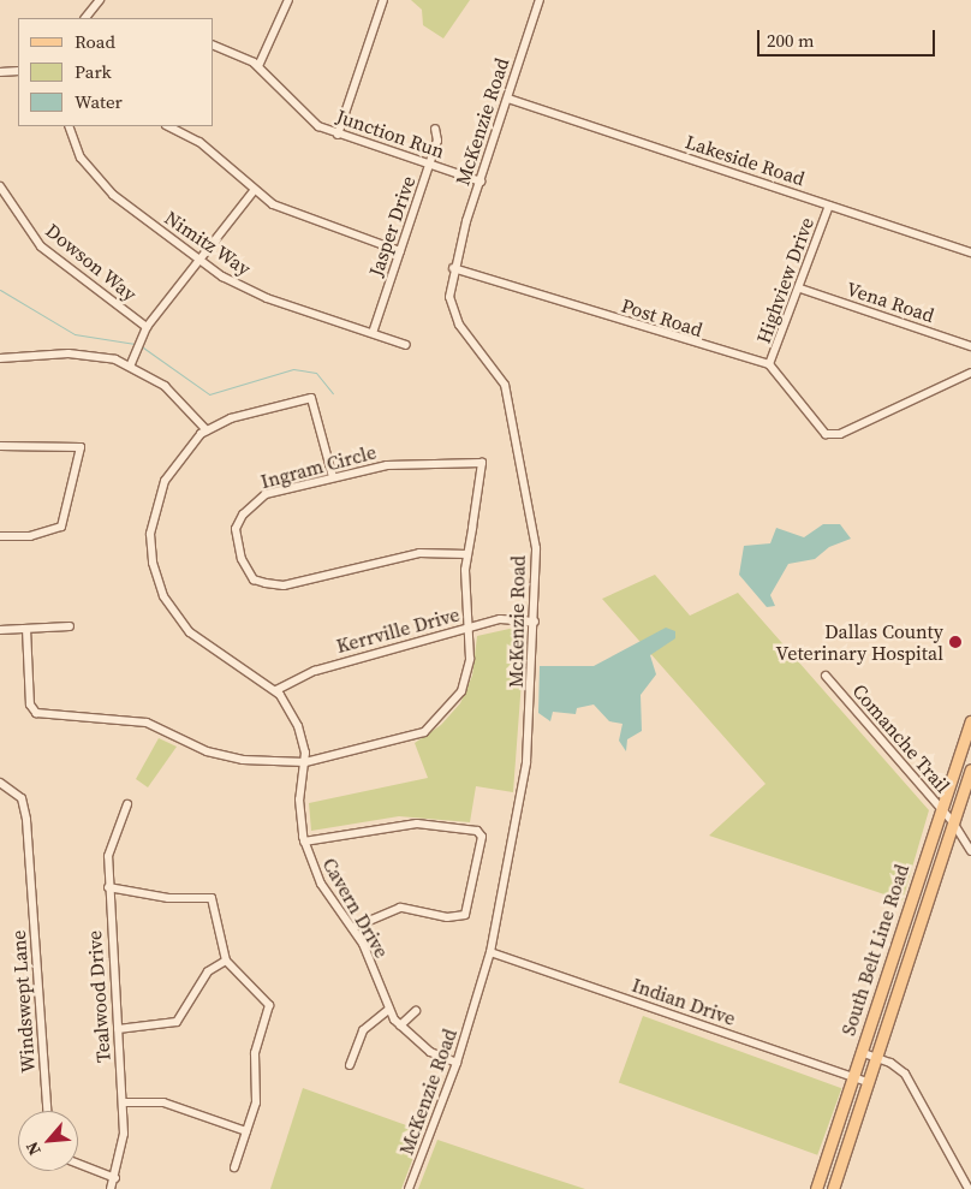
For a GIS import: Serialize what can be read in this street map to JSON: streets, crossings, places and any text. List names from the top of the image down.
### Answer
{
  "streets": {
    "main road": ["South Belt Line Road"],
    "street": [
      "McKenzie Road",
      "Junction Run",
      "Lakeside Road",
      "Jasper Drive",
      "Nimitz Way",
      "Dowson Way",
      "Highview Drive",
      "Vena Road",
      "Post Road",
      "Ingram Circle",
      "Kerrville Drive",
      "Comanche Trail",
      "Cavern Drive",
      "Tealwood Drive",
      "Windswept Lane",
      "Indian Drive"
    ]
  },
  "crossings": [
    ["McKenzie Road", "Junction Run"],
    ["McKenzie Road", "Lakeside Road"],
    ["McKenzie Road", "Post Road"],
    ["McKenzie Road", "Kerrville Drive"],
    ["McKenzie Road", "Cavern Drive"],
    ["McKenzie Road", "Indian Drive"],
    ["Junction Run", "Jasper Drive"],
    ["Lakeside Road", "Highview Drive"],
    ["Jasper Drive", "Nimitz Way"],
    ["Highview Drive", "Vena Road"],
    ["Highview Drive", "Post Road"],
    ["Ingram Circle", "Cavern Drive"],
    ["Kerrville Drive", "Cavern Drive"],
    ["Comanche Trail", "South Belt Line Road"],
    ["South Belt Line Road", "Indian Drive"]
  ],
  "places": ["Dallas County Veterinary Hospital"],
  "legend": ["Road", "Park", "Water"],
  "scale_bar": "200 m",
  "north": "bottom left"
}
